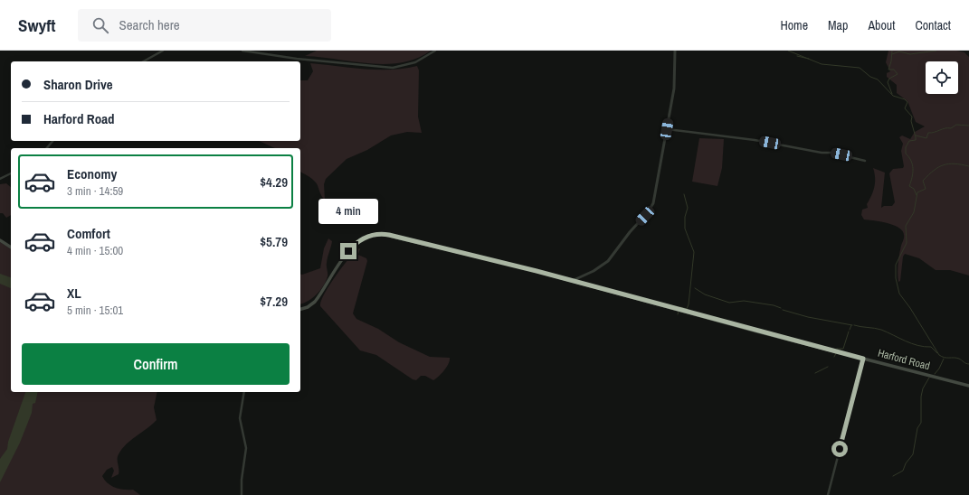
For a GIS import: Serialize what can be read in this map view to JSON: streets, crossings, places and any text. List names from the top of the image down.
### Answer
{
  "streets": {
    "main road": ["Harford Road"]
  },
  "page": {
    "header": "Swyft",
    "search": "Search here",
    "nav": [
      "Home",
      "Map",
      "About",
      "Contact"
    ],
    "banner": ["Sharon Drive", "Harford Road"],
    "list": [
      {
        "name": "Economy",
        "note": "3 min · 14:59",
        "value": "$4.29"
      },
      {
        "name": "Comfort",
        "note": "4 min · 15:00",
        "value": "$5.79"
      },
      {
        "name": "XL",
        "note": "5 min · 15:01",
        "value": "$7.29"
      }
    ],
    "bubble": "4 min",
    "buttons": "Confirm"
  }
}
